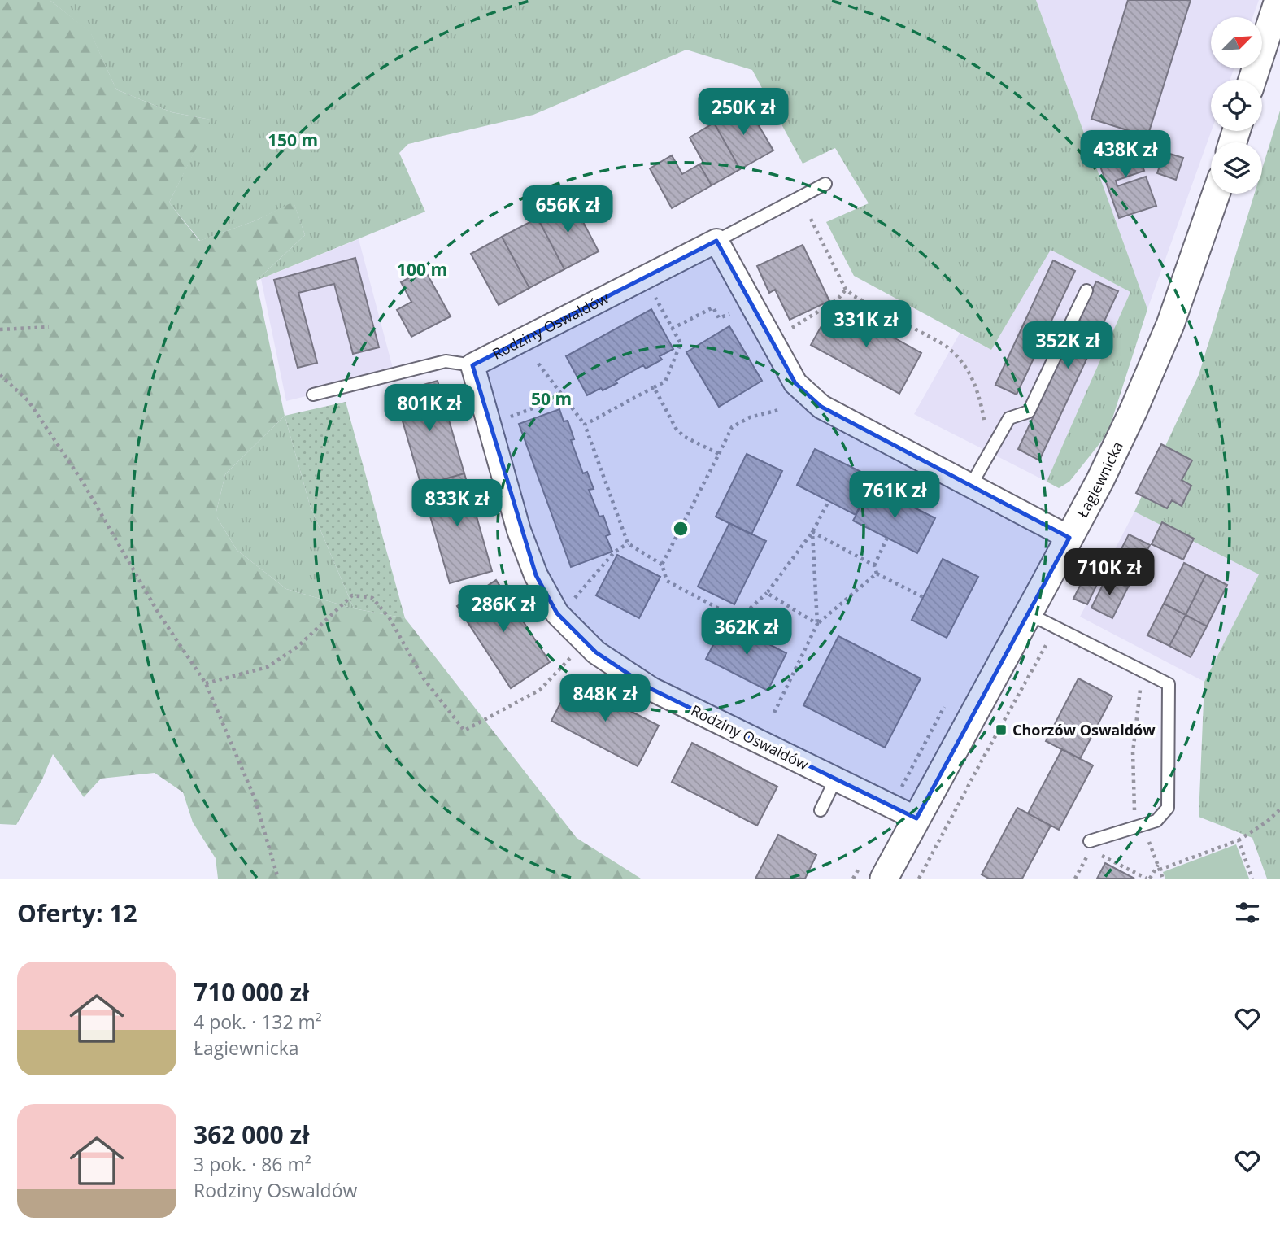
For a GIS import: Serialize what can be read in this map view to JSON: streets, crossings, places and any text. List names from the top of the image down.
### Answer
{
  "streets": {
    "street": ["Rodziny Oswaldów", "Łagiewnicka"]
  },
  "crossings": [
    ["Rodziny Oswaldów", "Łagiewnicka"]
  ],
  "places": {
    "transit": ["Chorzów Oswaldów"]
  },
  "north": "top right",
  "page": {
    "price": [
      "250K zł",
      "438K zł",
      "656K zł",
      "331K zł",
      "352K zł",
      "801K zł",
      "761K zł",
      "833K zł",
      "710K zł",
      "286K zł",
      "362K zł",
      "848K zł"
    ],
    "heading": "Oferty: 12",
    "list": [
      {
        "name": "710 000 zł",
        "note": "4 pok. · 132 m² · Łagiewnicka"
      },
      {
        "name": "362 000 zł",
        "note": "3 pok. · 86 m² · Rodziny Oswaldów"
      }
    ]
  },
  "rings": ["150 m", "100 m", "50 m"]
}
